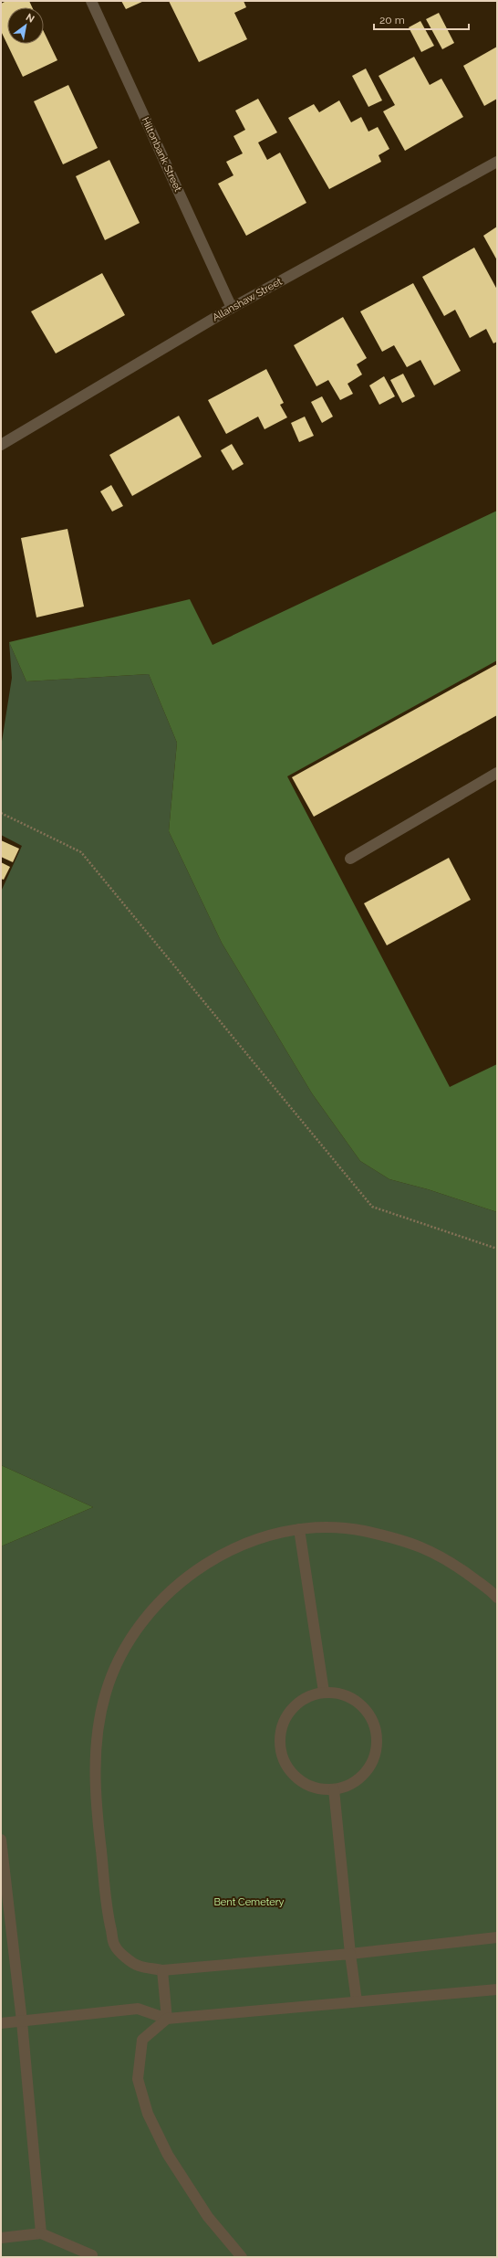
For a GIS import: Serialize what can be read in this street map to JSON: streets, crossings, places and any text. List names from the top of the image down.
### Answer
{
  "streets": {
    "street": ["Hiltonbank Street", "Allanshaw Street"]
  },
  "crossings": [
    ["Hiltonbank Street", "Allanshaw Street"]
  ],
  "parks": ["Bent Cemetery"],
  "scale_bar": "20 m",
  "north": "top right"
}
